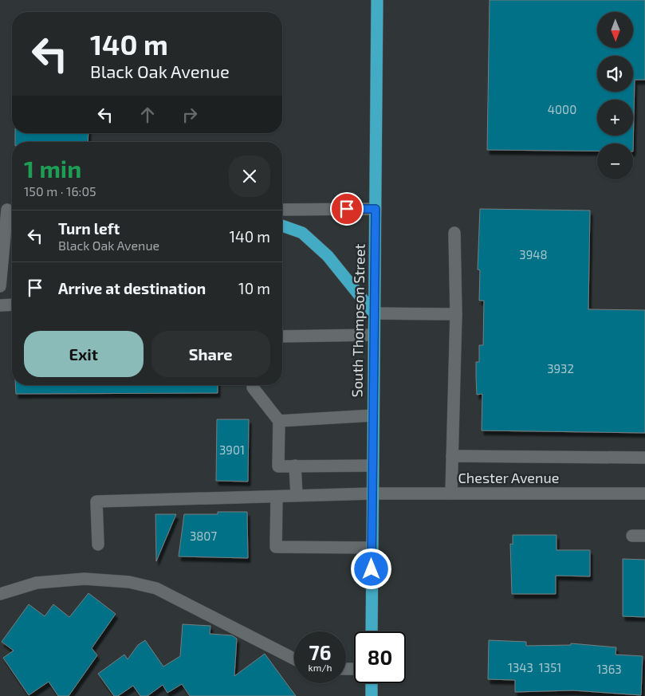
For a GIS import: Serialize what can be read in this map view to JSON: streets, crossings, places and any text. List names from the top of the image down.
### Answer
{
  "streets": {
    "highway": ["South Thompson Street"],
    "street": ["Chester Avenue"]
  },
  "crossings": [
    ["South Thompson Street", "Chester Avenue"]
  ],
  "house_numbers": [
    "4000",
    "3948",
    "3932",
    "3901",
    "3807",
    "1343",
    "1351",
    "1363"
  ],
  "north": "bottom",
  "page": {
    "map_buttons": ["+", "−"],
    "turn": ["140 m", "Black Oak Avenue"],
    "heading": ["1 min", "150 m · 16:05"],
    "list": [
      {
        "name": "Turn left",
        "note": "Black Oak Avenue",
        "value": "140 m"
      },
      {
        "name": "Arrive at destination",
        "value": "10 m"
      }
    ],
    "buttons": ["Exit", "Share"],
    "speed": "76 km/h",
    "limit": "80"
  }
}
